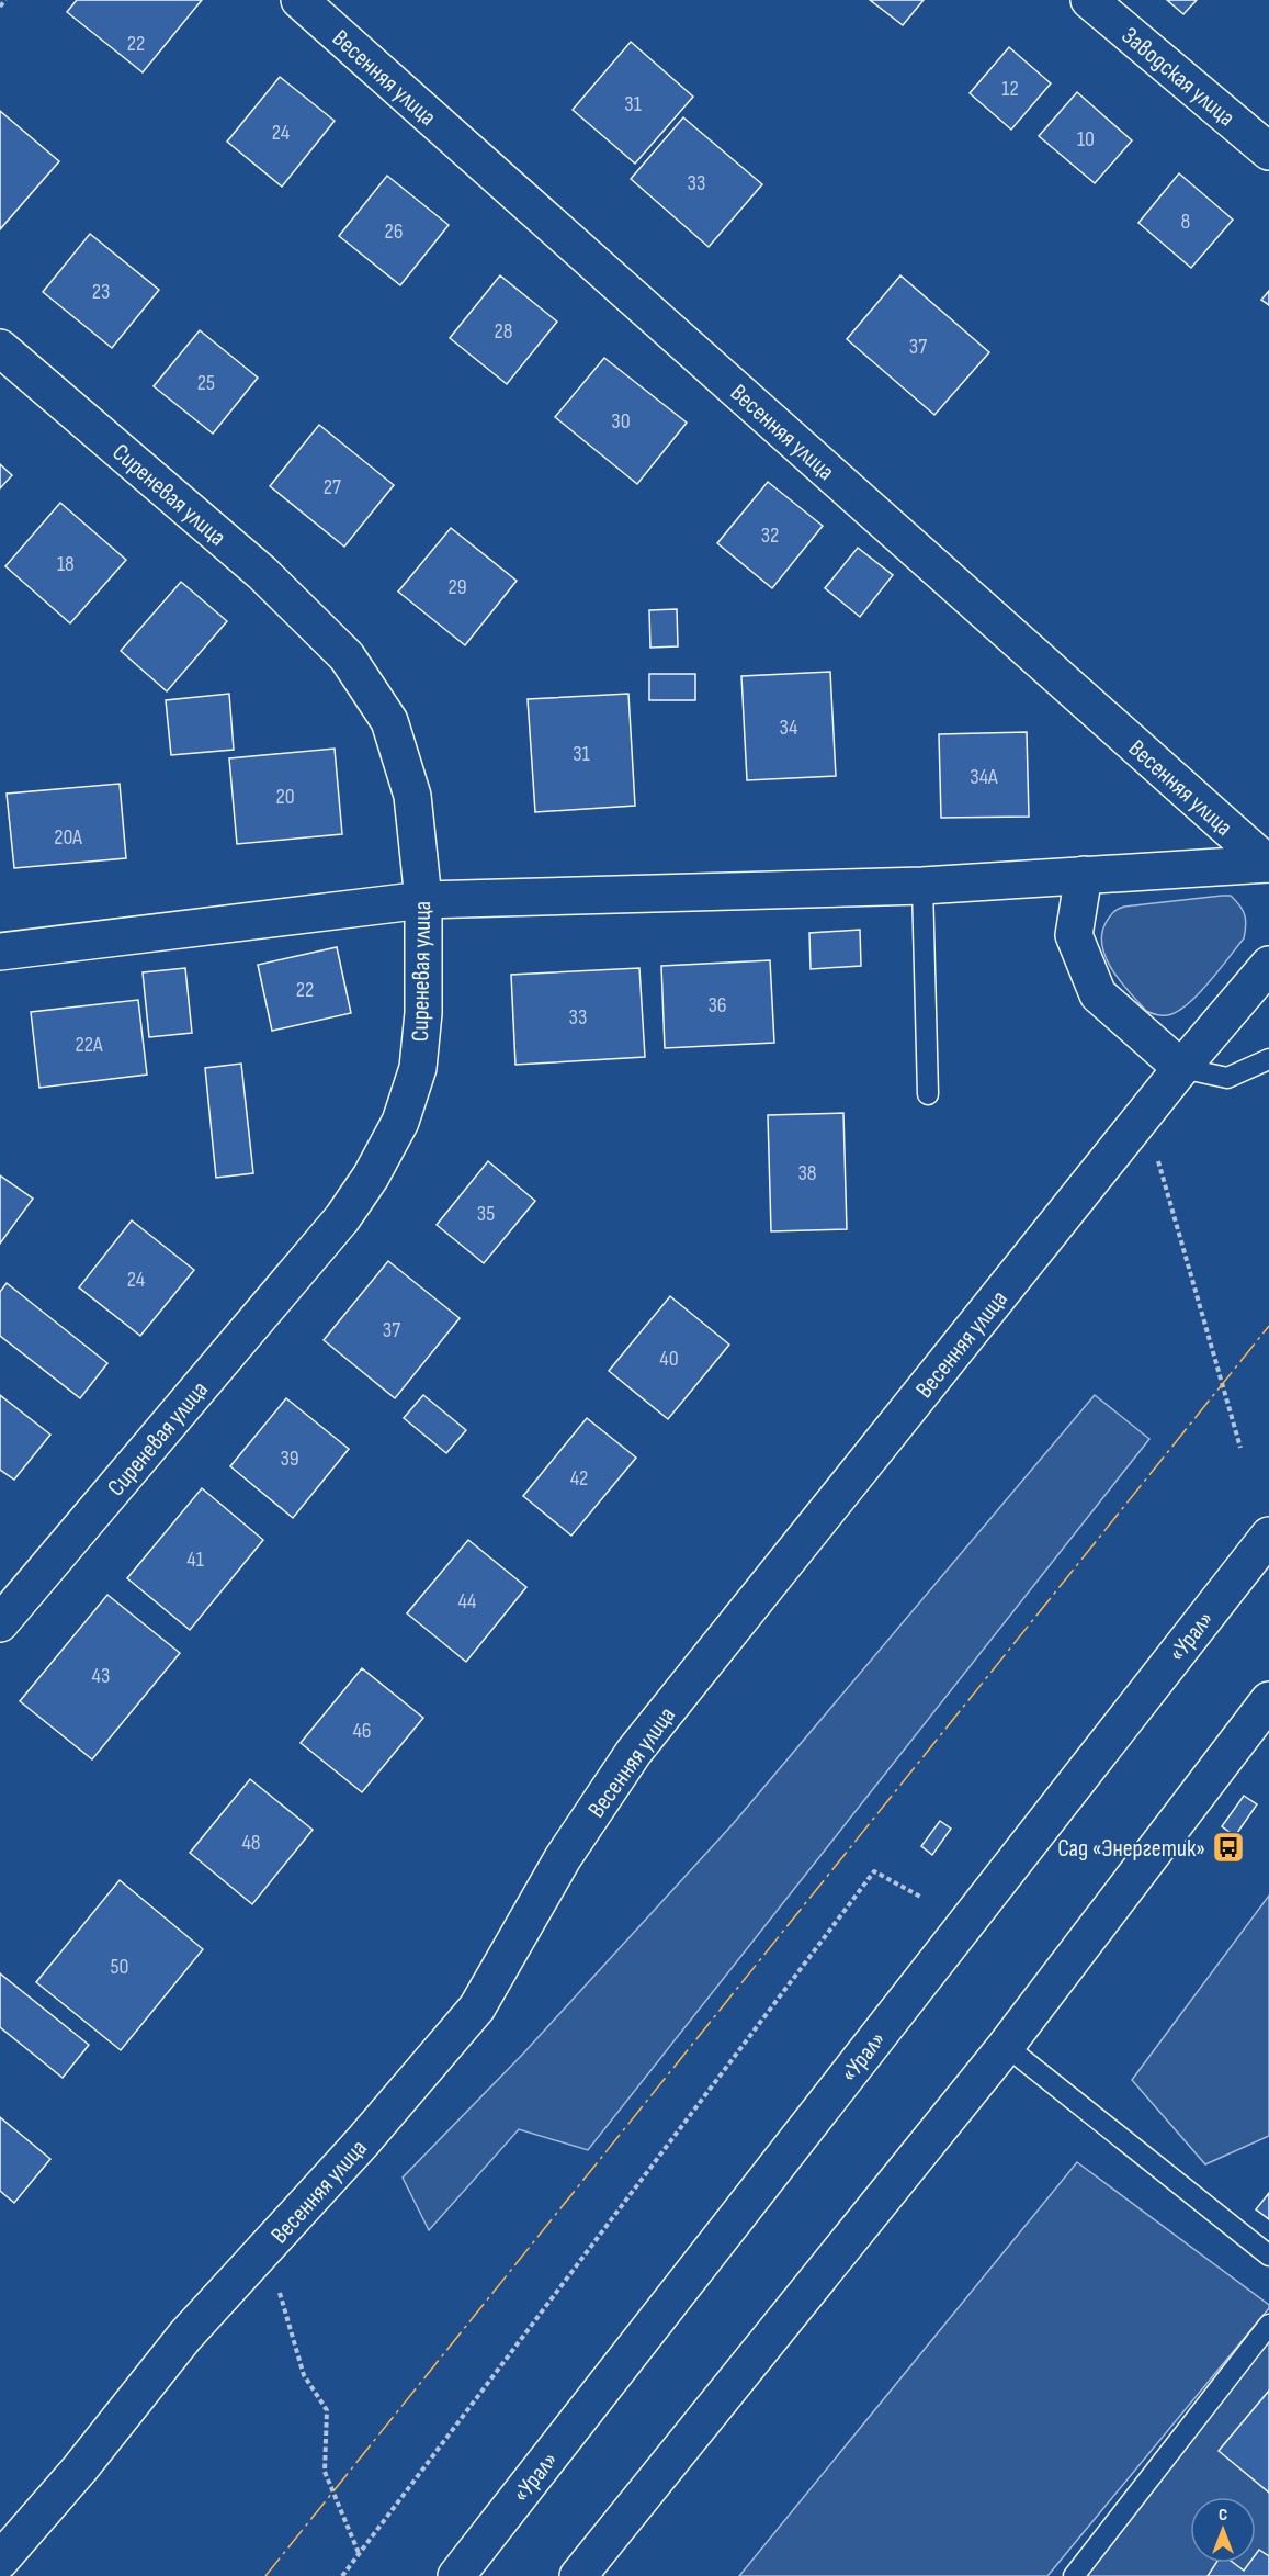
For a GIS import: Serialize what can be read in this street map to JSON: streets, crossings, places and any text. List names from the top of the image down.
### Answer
{
  "streets": {
    "street": [
      "Заводская улица",
      "Весенняя улица",
      "Сиреневая улица",
      "«Урал»"
    ]
  },
  "places": {
    "bus stop": ["Сад «Энергетик»"]
  },
  "house_numbers": [
    "22",
    "12",
    "31",
    "24",
    "10",
    "33",
    "8",
    "26",
    "23",
    "28",
    "37",
    "25",
    "30",
    "27",
    "32",
    "18",
    "29",
    "34",
    "31",
    "34А",
    "20",
    "20А",
    "22",
    "36",
    "33",
    "22А",
    "38",
    "35",
    "24",
    "37",
    "40",
    "39",
    "42",
    "41",
    "44",
    "43",
    "46",
    "48",
    "50"
  ],
  "north": "top"
}
